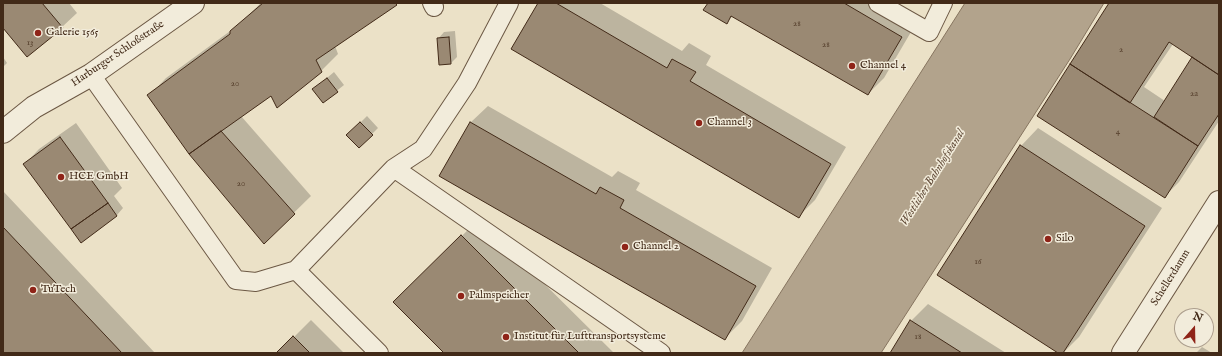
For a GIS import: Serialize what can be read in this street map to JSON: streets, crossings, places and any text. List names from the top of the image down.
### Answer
{
  "streets": {
    "street": ["Harburger Schloßstraße", "Schellerdamm"]
  },
  "water": ["Westlicher Bahnhofskanal"],
  "places": [
    "Galerie 1565",
    "Channel 4",
    "Channel 3",
    "HCE GmbH",
    "Silo",
    "Channel 2",
    "TuTech",
    "Palmspeicher",
    "Institut für Lufttransportsysteme"
  ],
  "house_numbers": [
    "28",
    "13",
    "28",
    "2",
    "20",
    "2a",
    "4",
    "20",
    "16",
    "18"
  ],
  "north": "top"
}
